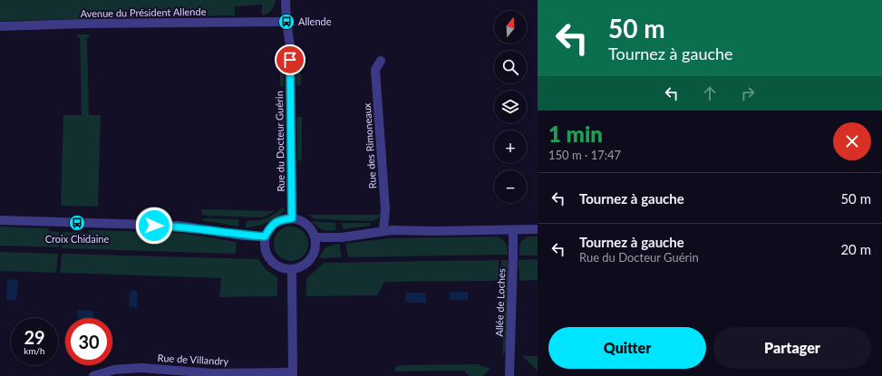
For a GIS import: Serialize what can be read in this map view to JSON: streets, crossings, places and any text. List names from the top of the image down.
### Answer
{
  "streets": {
    "street": [
      "Avenue du Président Allende",
      "Rue du Docteur Guérin",
      "Rue des Rimoneaux",
      "Allée de Loches",
      "Rue de Villandry"
    ]
  },
  "crossings": [
    ["Avenue du Président Allende", "Rue du Docteur Guérin"]
  ],
  "places": {
    "bus stop": ["Allende", "Croix Chidaine"]
  },
  "north": "top",
  "page": {
    "turn": ["50 m", "Tournez à gauche"],
    "map_buttons": ["+", "−"],
    "heading": ["1 min", "150 m · 17:47"],
    "list": [
      {
        "name": "Tournez à gauche",
        "value": "50 m"
      },
      {
        "name": "Tournez à gauche",
        "note": "Rue du Docteur Guérin",
        "value": "20 m"
      }
    ],
    "speed": "29 km/h",
    "limit": "30",
    "buttons": ["Quitter", "Partager"]
  }
}
